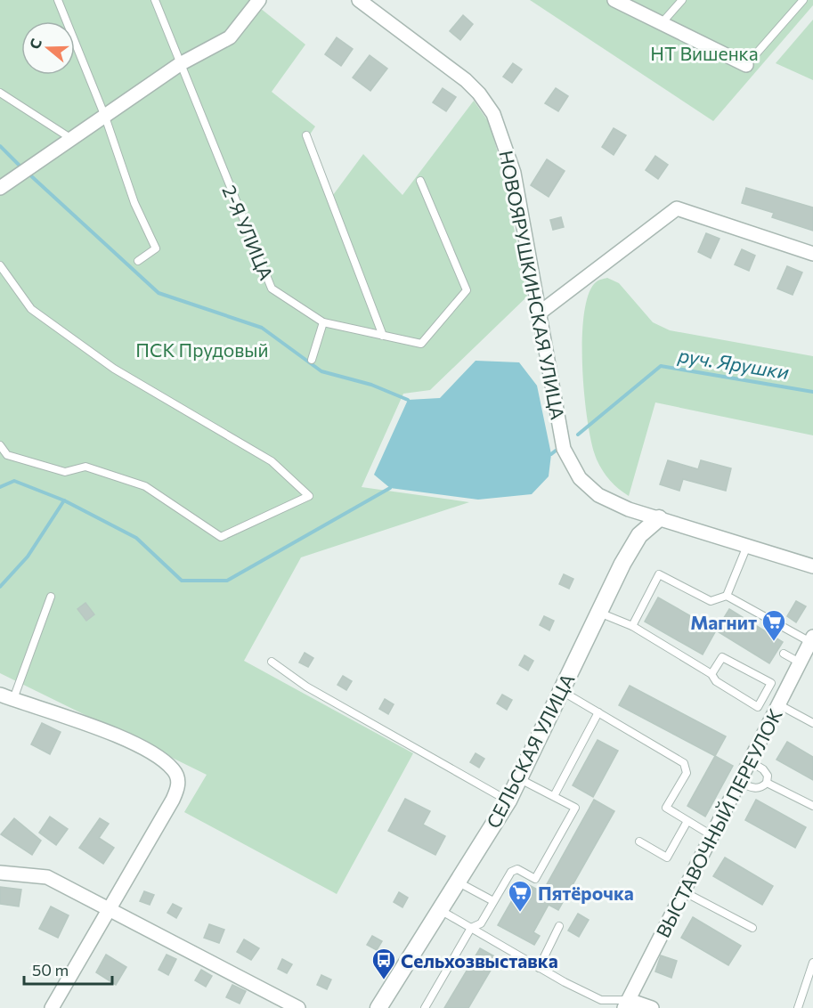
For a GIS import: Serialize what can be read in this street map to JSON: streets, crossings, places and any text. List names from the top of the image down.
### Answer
{
  "streets": {
    "street": ["НОВОЯРУШКИНСКАЯ УЛИЦА", "СЕЛЬСКАЯ УЛИЦА", "ВЫСТАВОЧНЫЙ ПЕРЕУЛОК"],
    "lane": ["2-Я УЛИЦА"]
  },
  "crossings": [
    ["НОВОЯРУШКИНСКАЯ УЛИЦА", "СЕЛЬСКАЯ УЛИЦА"]
  ],
  "water": ["руч. Ярушки"],
  "parks": ["НТ Вишенка", "ПСК Прудовый"],
  "places": {
    "supermarket": ["Магнит", "Пятёрочка"],
    "bus stop": ["Сельхозвыставка"]
  },
  "scale_bar": "50 m",
  "north": "left"
}
